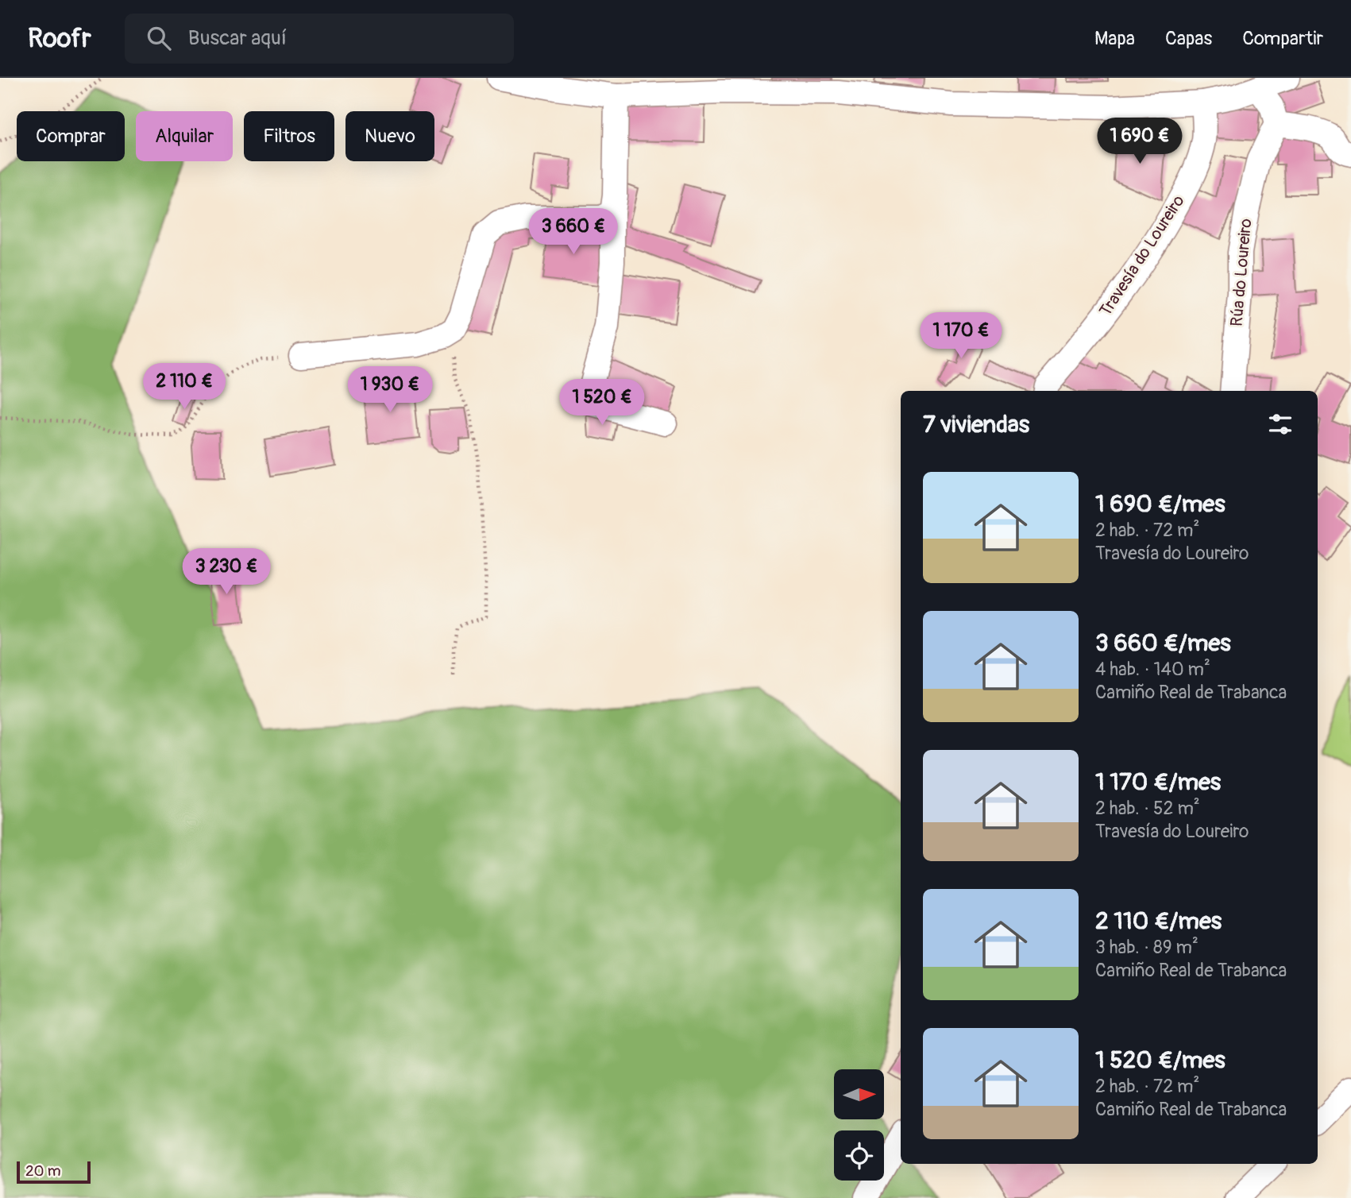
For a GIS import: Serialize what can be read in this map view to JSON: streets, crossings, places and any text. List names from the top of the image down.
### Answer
{
  "streets": {
    "street": ["Travesía do Loureiro", "Rúa do Loureiro"]
  },
  "scale_bar": "20 m",
  "north": "right",
  "page": {
    "header": "Roofr",
    "search": "Buscar aquí",
    "nav": ["Mapa", "Capas", "Compartir"],
    "chip": [
      "Comprar",
      "Alquilar",
      "Filtros",
      "Nuevo"
    ],
    "price": [
      "1 690 €",
      "3 660 €",
      "1 170 €",
      "2 110 €",
      "1 930 €",
      "1 520 €",
      "3 230 €"
    ],
    "heading": "7 viviendas",
    "list": [
      {
        "name": "1 690 €/mes",
        "note": "2 hab. · 72 m² · Travesía do Loureiro"
      },
      {
        "name": "3 660 €/mes",
        "note": "4 hab. · 140 m² · Camiño Real de Trabanca"
      },
      {
        "name": "1 170 €/mes",
        "note": "2 hab. · 52 m² · Travesía do Loureiro"
      },
      {
        "name": "2 110 €/mes",
        "note": "3 hab. · 89 m² · Camiño Real de Trabanca"
      },
      {
        "name": "1 520 €/mes",
        "note": "2 hab. · 72 m² · Camiño Real de Trabanca"
      }
    ],
    "scale": "20 m"
  }
}
